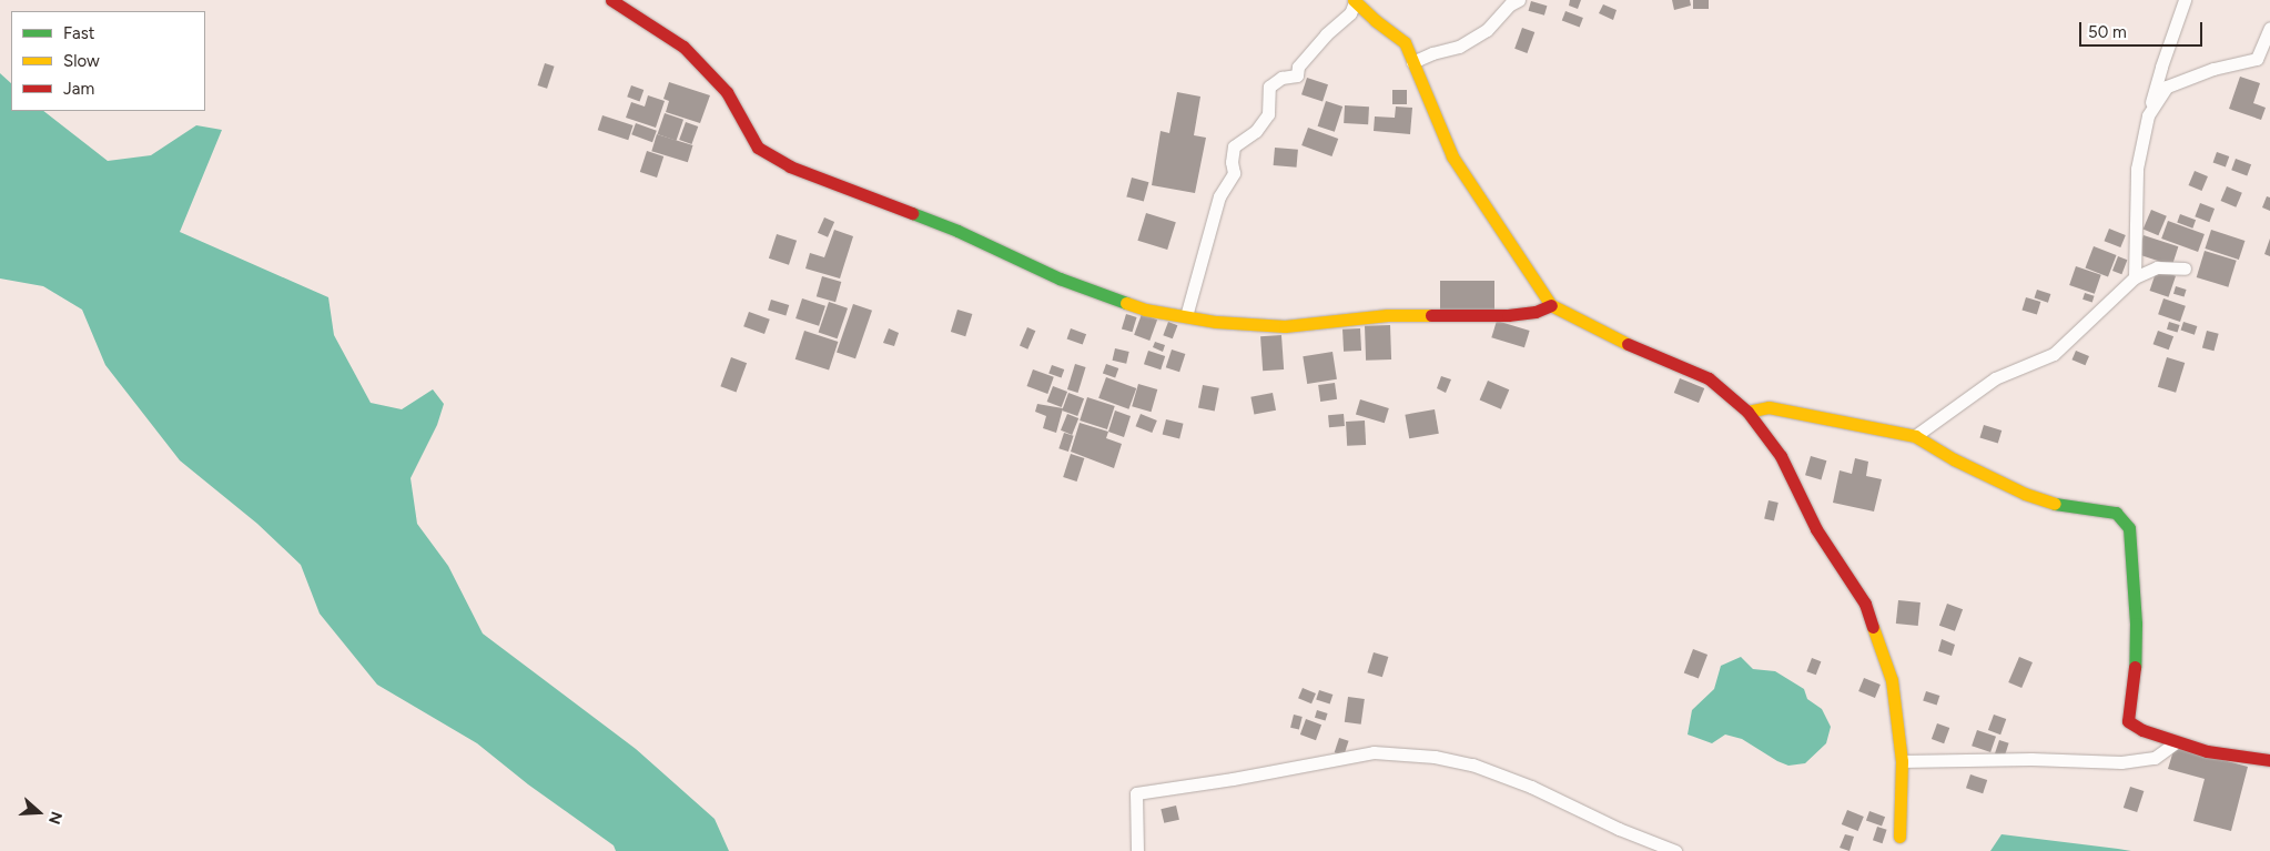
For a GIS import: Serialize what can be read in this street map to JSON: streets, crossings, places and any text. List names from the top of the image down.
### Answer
{
  "legend": ["Fast", "Slow", "Jam"],
  "scale_bar": "50 m",
  "north": "right"
}
